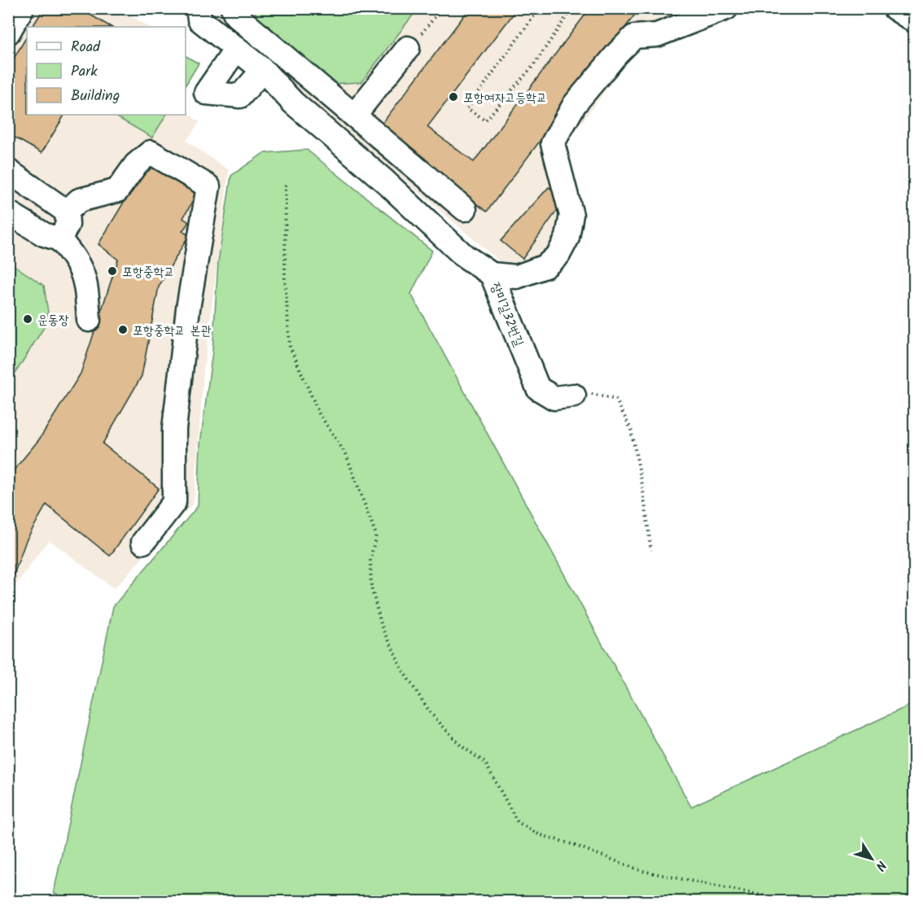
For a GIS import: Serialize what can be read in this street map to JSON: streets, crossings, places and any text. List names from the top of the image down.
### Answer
{
  "streets": {
    "street": ["장미길32번길"]
  },
  "places": [
    "포항여자고등학교",
    "포항중학교",
    "운동장",
    "포항중학교 본관"
  ],
  "legend": ["Road", "Park", "Building"],
  "north": "bottom right"
}
